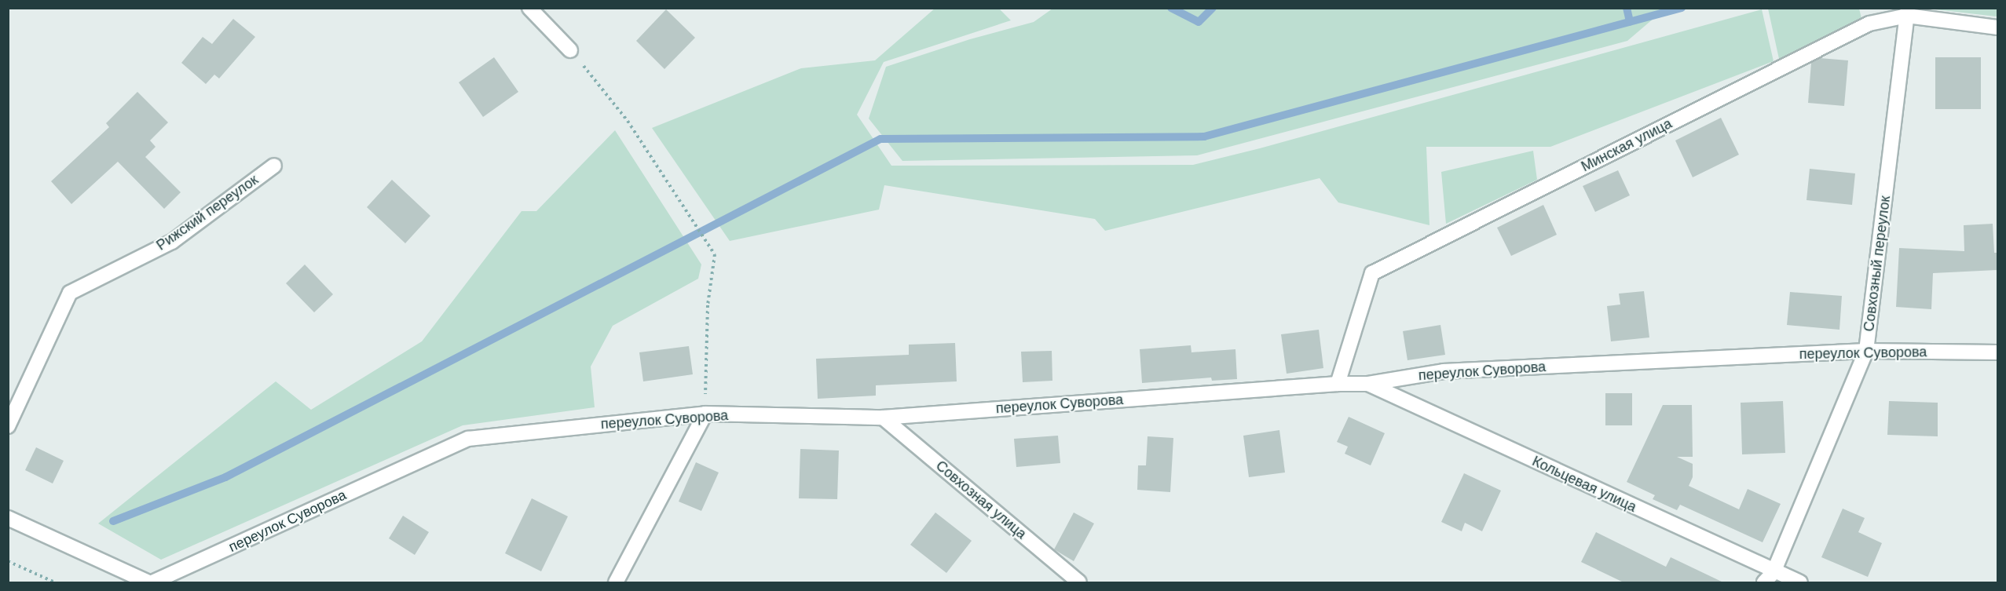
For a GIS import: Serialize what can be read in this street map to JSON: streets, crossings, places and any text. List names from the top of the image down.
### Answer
{
  "streets": {
    "street": [
      "Минская улица",
      "Рижский переулок",
      "Совхозный переулок",
      "переулок Суворова",
      "Кольцевая улица",
      "Совхозная улица"
    ]
  },
  "crossings": [
    ["Минская улица", "Совхозный переулок"],
    ["Минская улица", "переулок Суворова"],
    ["Совхозный переулок", "переулок Суворова"],
    ["Совхозный переулок", "Кольцевая улица"],
    ["переулок Суворова", "Кольцевая улица"],
    ["переулок Суворова", "Совхозная улица"]
  ]
}
